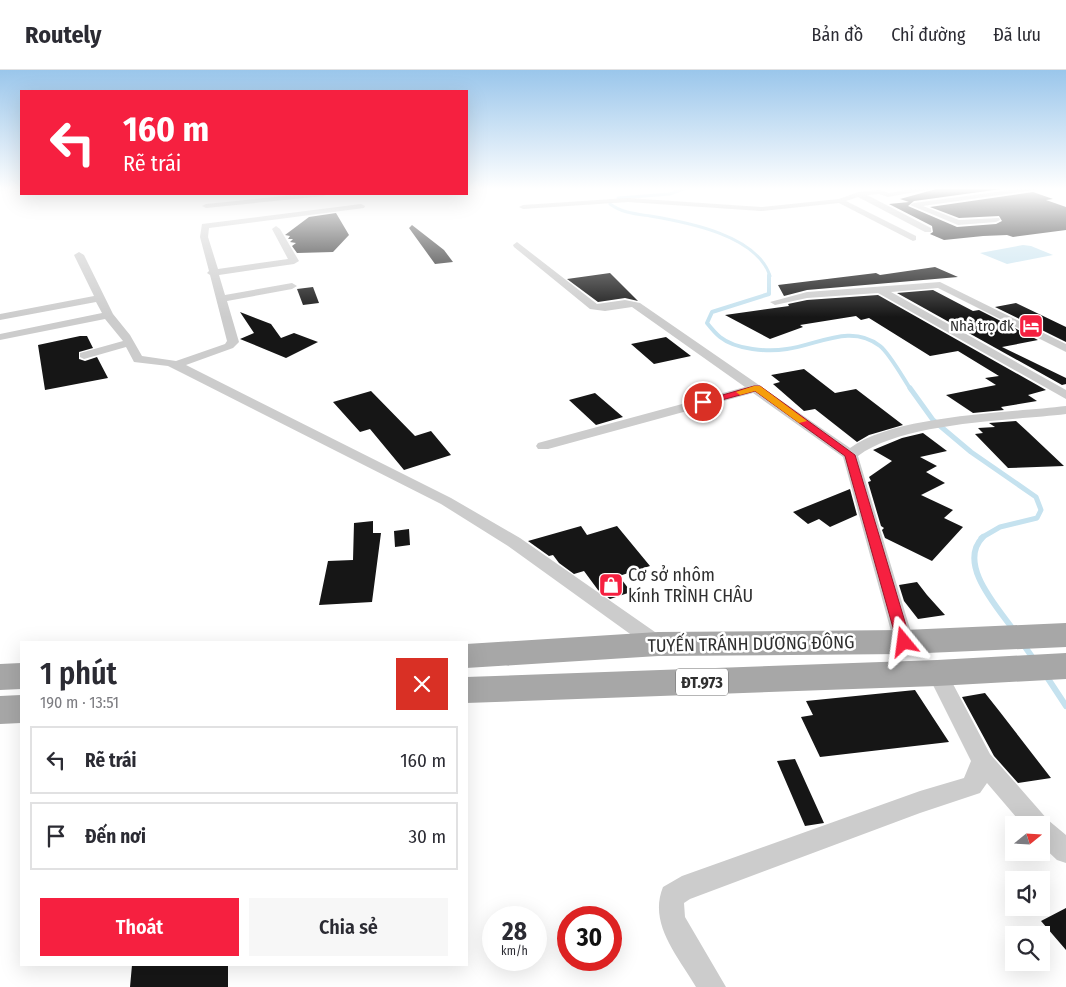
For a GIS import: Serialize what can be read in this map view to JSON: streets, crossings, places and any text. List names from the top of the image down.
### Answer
{
  "streets": {
    "main road": ["TUYẾN TRÁNH DƯƠNG ĐÔNG", "ĐT.973"]
  },
  "places": {
    "hotel": ["Nhà trọ đk"],
    "shop": ["Cơ sở nhôm kính TRÌNH CHÂU"]
  },
  "north": "right",
  "page": {
    "header": "Routely",
    "nav": ["Bản đồ", "Chỉ đường", "Đã lưu"],
    "turn": ["160 m", "Rẽ trái"],
    "heading": ["1 phút", "190 m · 13:51"],
    "list": [
      {
        "name": "Rẽ trái",
        "value": "160 m"
      },
      {
        "name": "Đến nơi",
        "value": "30 m"
      }
    ],
    "buttons": ["Thoát", "Chia sẻ"],
    "speed": "28 km/h",
    "limit": "30"
  }
}
